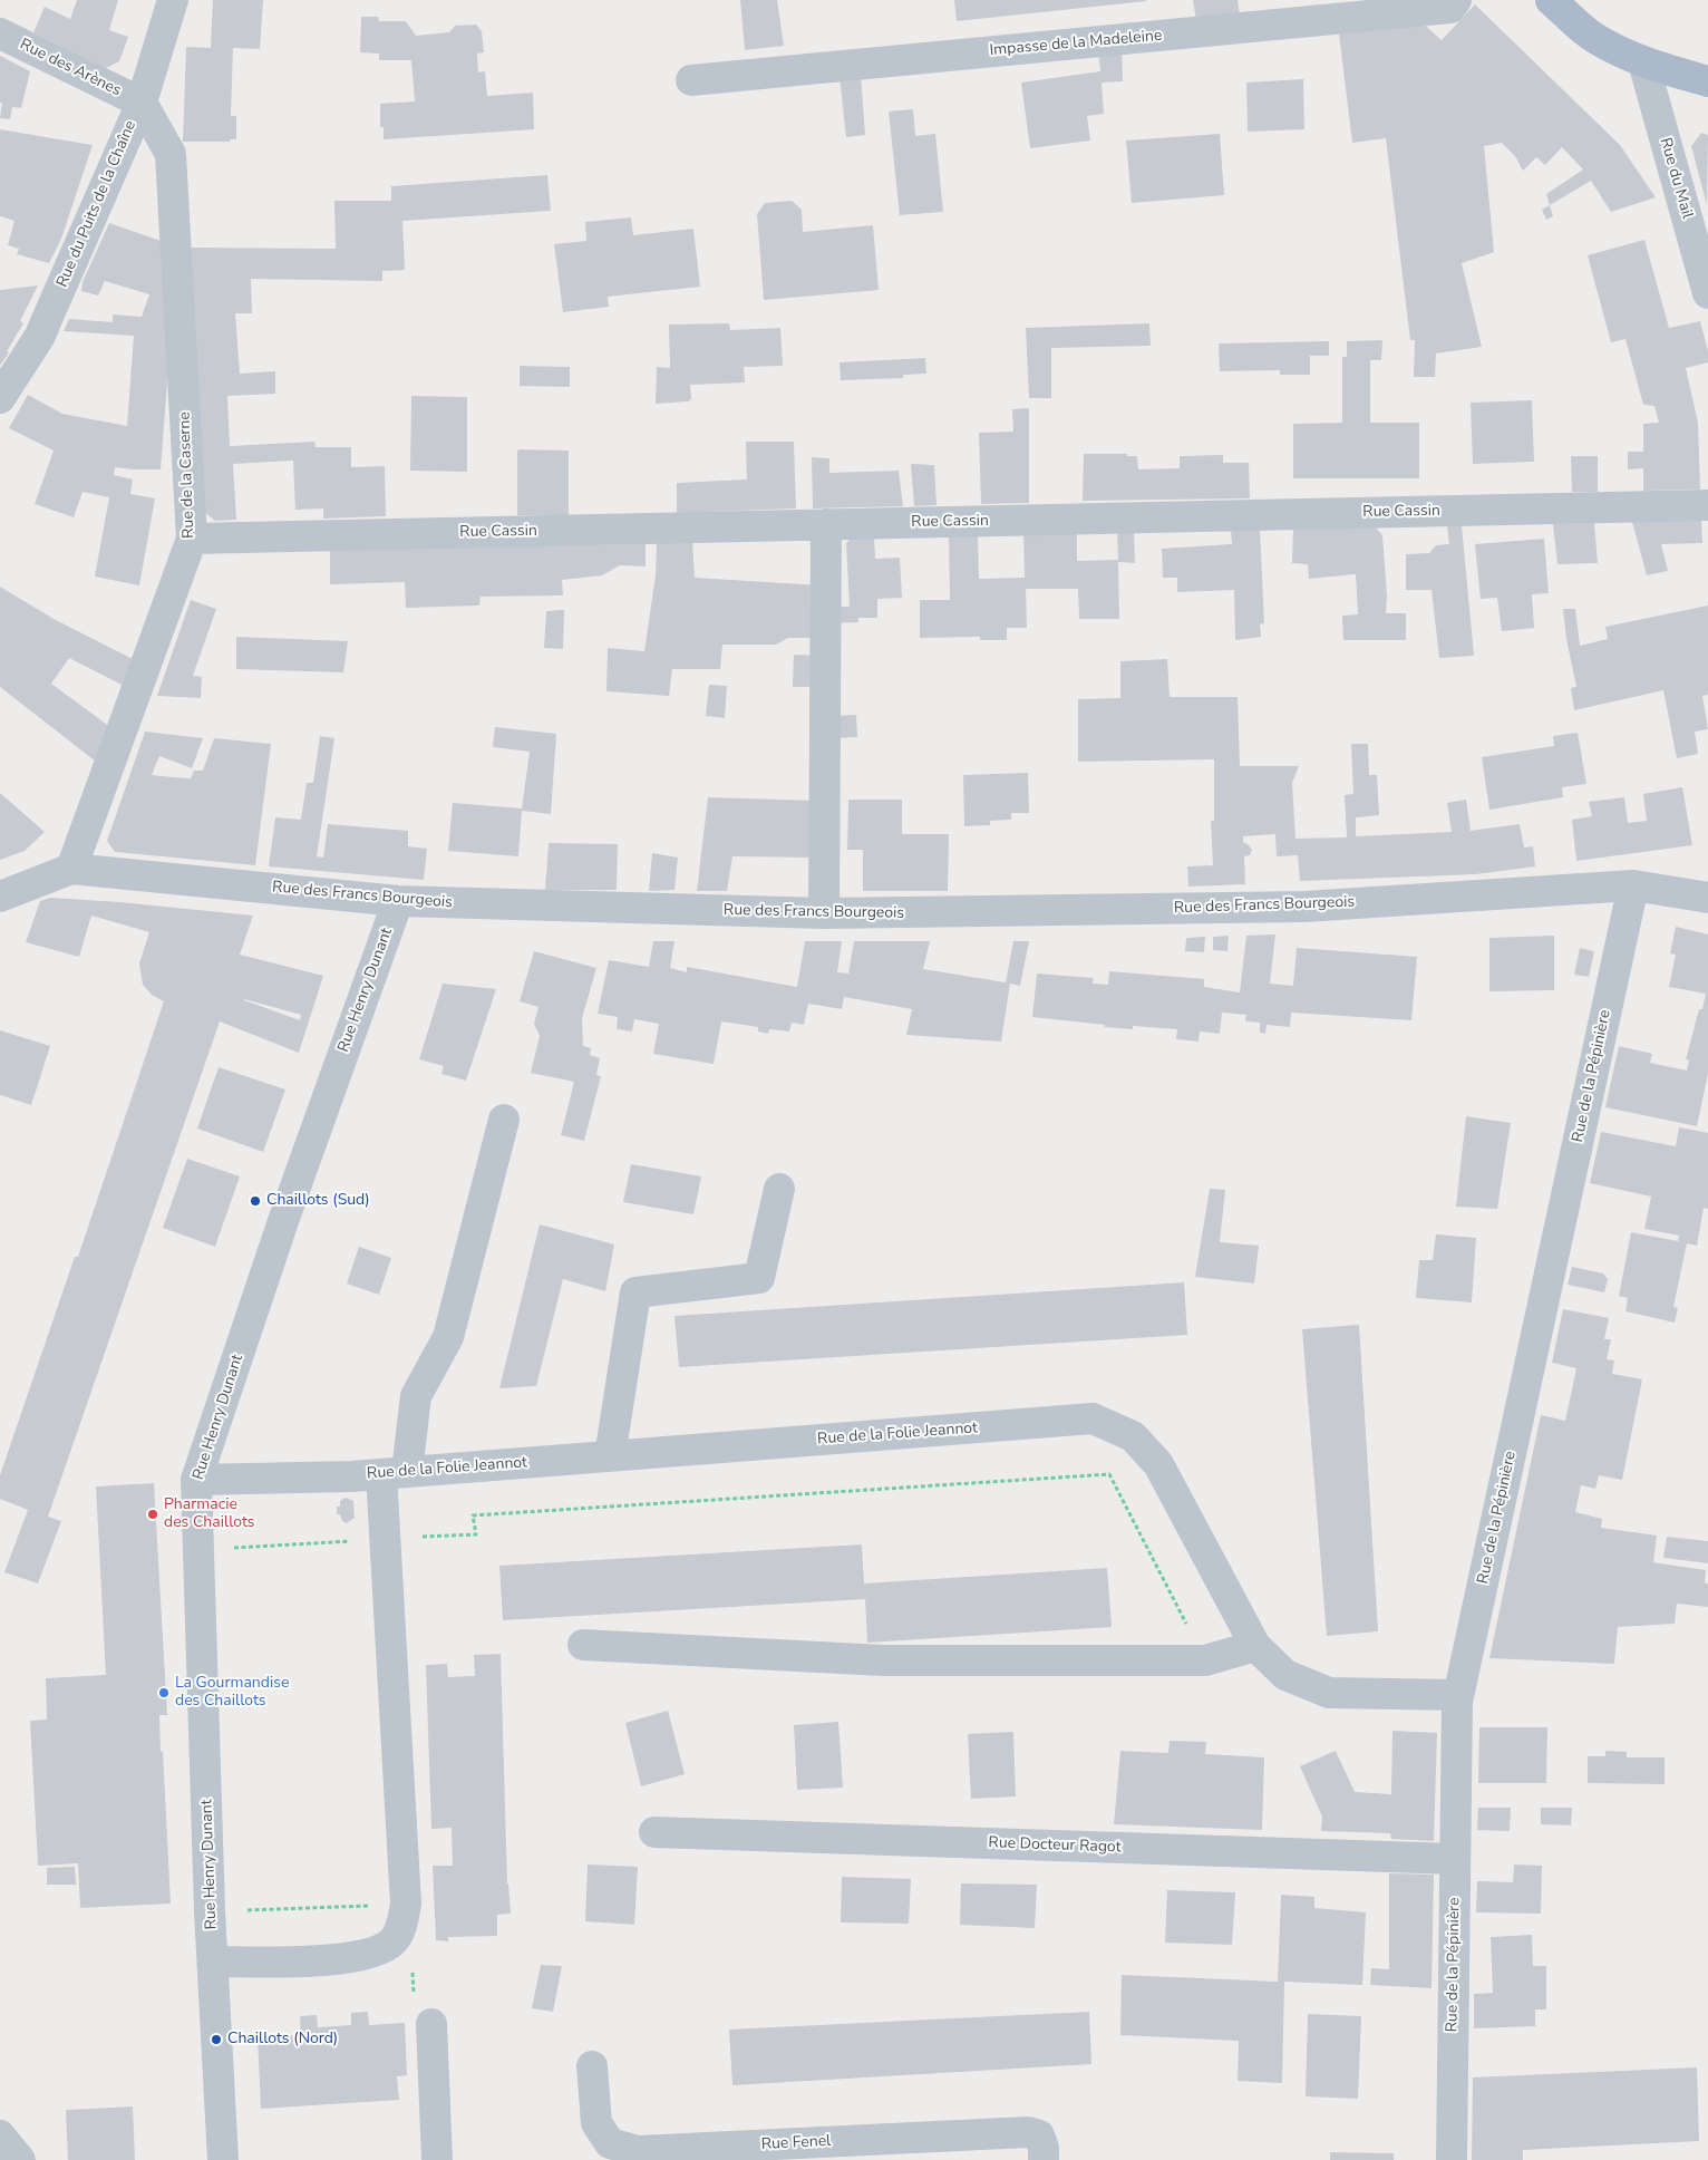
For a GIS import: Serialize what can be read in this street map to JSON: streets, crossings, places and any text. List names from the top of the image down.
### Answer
{
  "streets": {
    "street": [
      "Impasse de la Madeleine",
      "Rue des Arènes",
      "Rue du Mail",
      "Rue du Puits de la Chaîne",
      "Rue de la Caserne",
      "Rue Cassin",
      "Rue des Francs Bourgeois",
      "Rue Henry Dunant",
      "Rue de la Pépinière",
      "Rue de la Folie Jeannot",
      "Rue Docteur Ragot",
      "Rue Fenel"
    ]
  },
  "crossings": [
    ["Rue des Arènes", "Rue du Puits de la Chaîne"],
    ["Rue des Arènes", "Rue de la Caserne"],
    ["Rue du Puits de la Chaîne", "Rue de la Caserne"],
    ["Rue de la Caserne", "Rue Cassin"],
    ["Rue de la Caserne", "Rue des Francs Bourgeois"],
    ["Rue des Francs Bourgeois", "Rue Henry Dunant"],
    ["Rue des Francs Bourgeois", "Rue de la Pépinière"],
    ["Rue Henry Dunant", "Rue de la Folie Jeannot"],
    ["Rue de la Pépinière", "Rue de la Folie Jeannot"],
    ["Rue de la Pépinière", "Rue Docteur Ragot"]
  ],
  "places": [
    "Chaillots (Sud)",
    "Pharmacie des Chaillots",
    "La Gourmandise des Chaillots",
    "Chaillots (Nord)"
  ]
}
